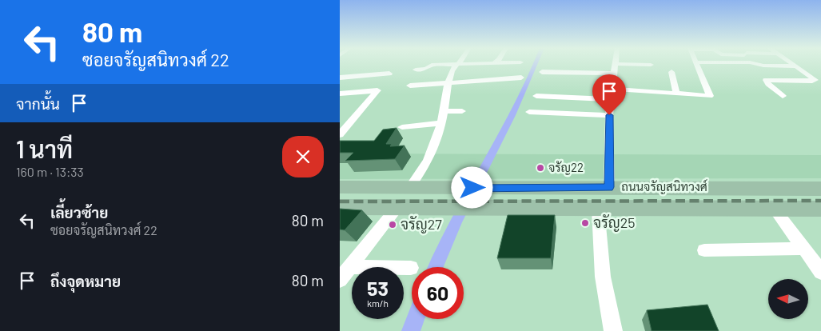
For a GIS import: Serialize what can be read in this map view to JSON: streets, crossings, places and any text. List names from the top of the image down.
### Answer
{
  "streets": {
    "main road": ["ถนนจรัญสนิทวงศ์"]
  },
  "places": ["จรัญ22", "จรัญ25", "จรัญ27"],
  "north": "left",
  "page": {
    "turn": ["80 m", "ซอยจรัญสนิทวงศ์ 22"],
    "then": "จากนั้น",
    "heading": ["1 นาที", "160 m · 13:33"],
    "list": [
      {
        "name": "เลี้ยวซ้าย",
        "note": "ซอยจรัญสนิทวงศ์ 22",
        "value": "80 m"
      },
      {
        "name": "ถึงจุดหมาย",
        "value": "80 m"
      }
    ],
    "speed": "53 km/h",
    "limit": "60"
  }
}
